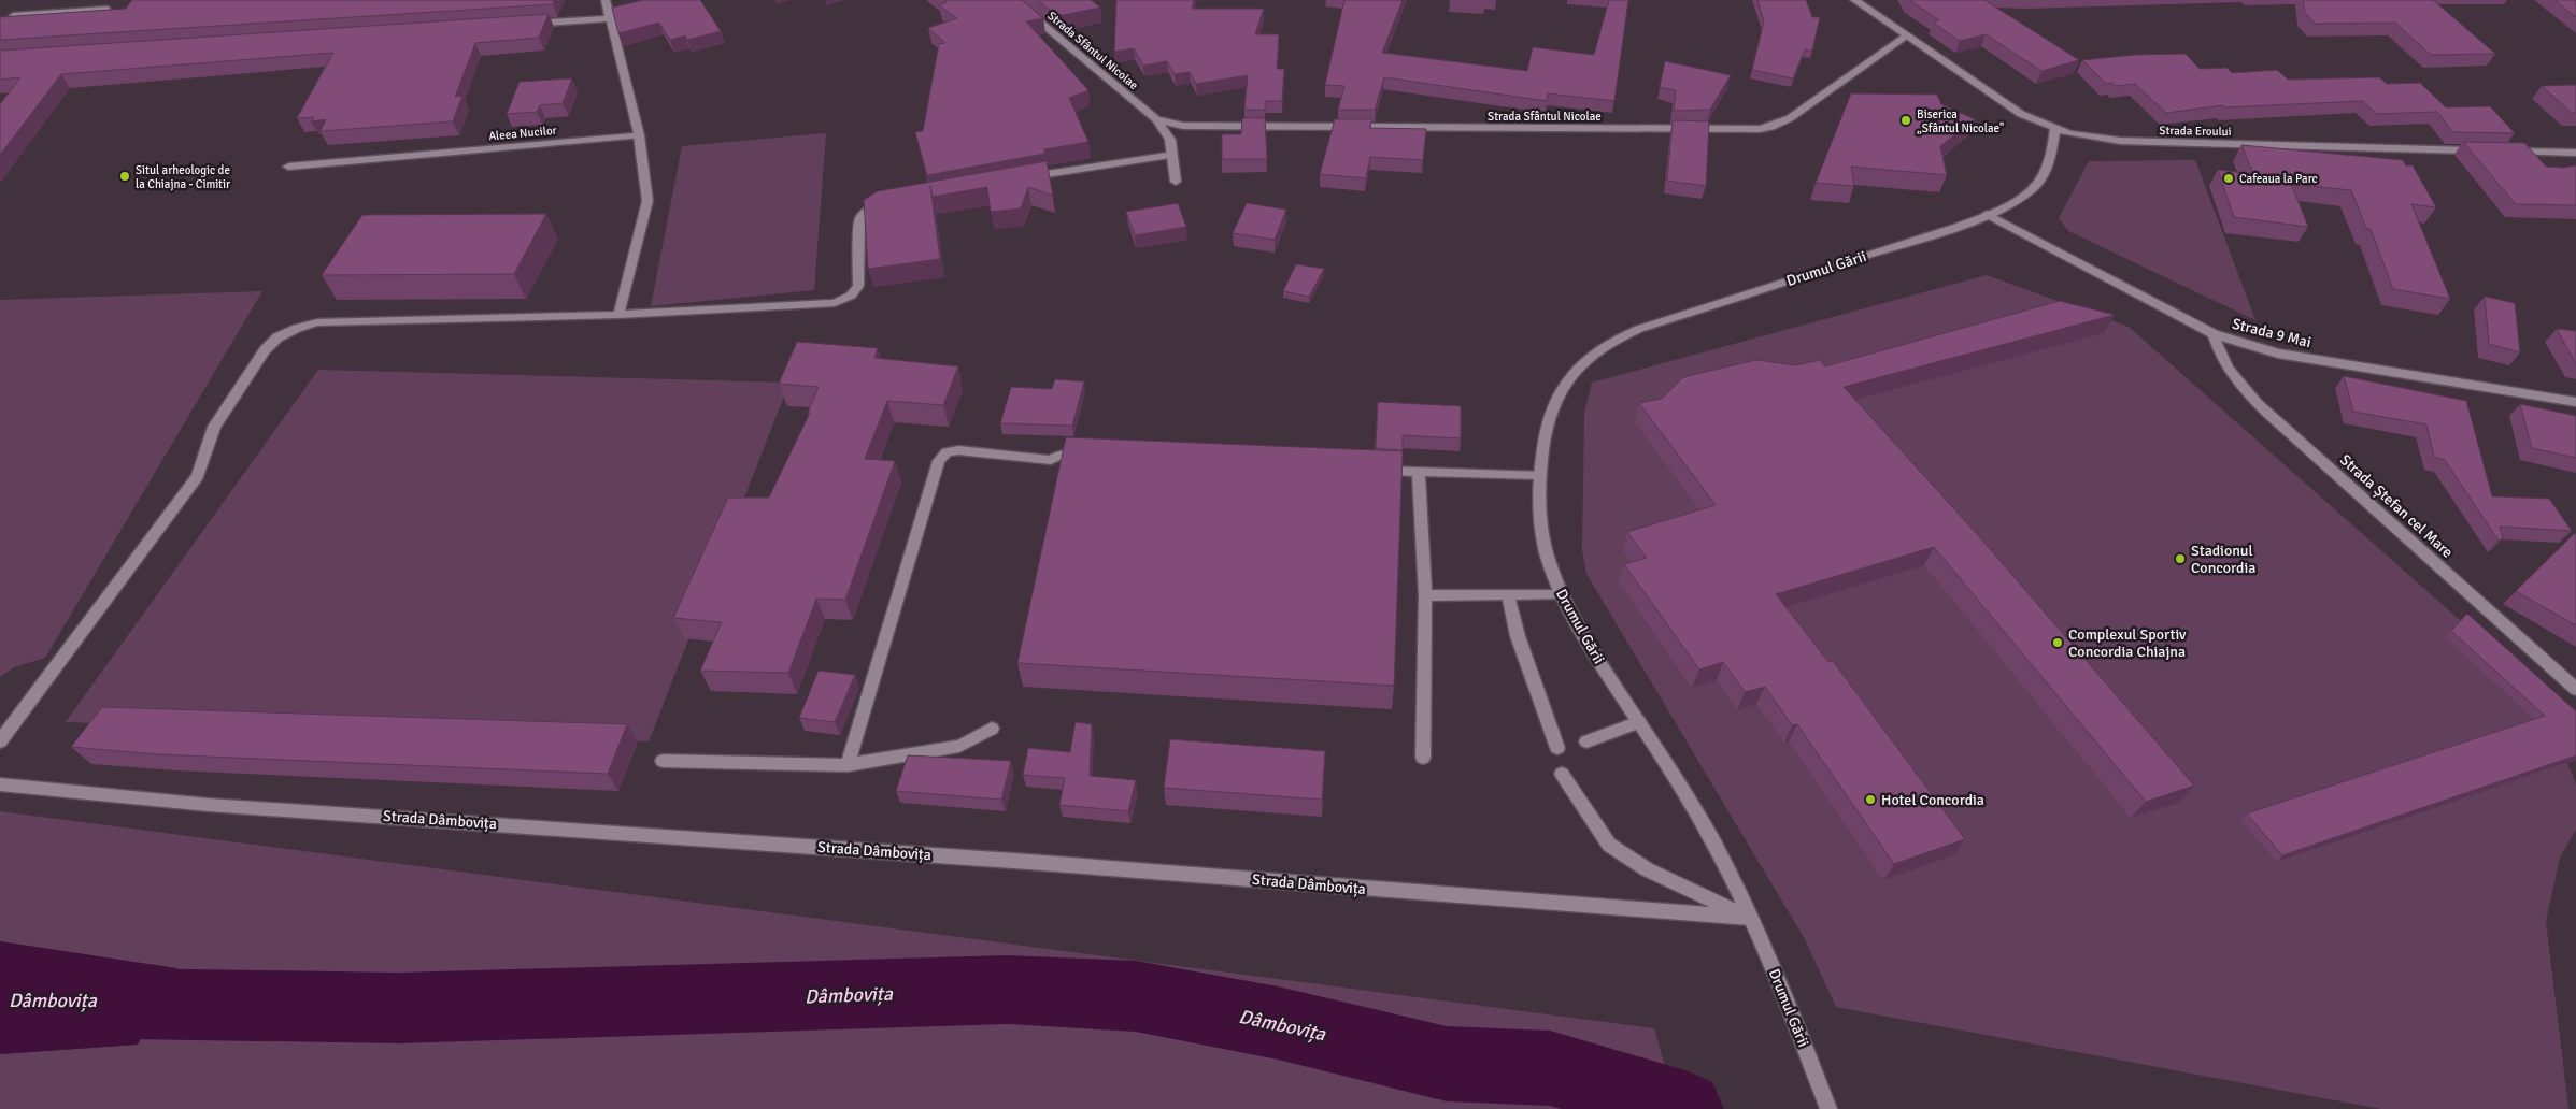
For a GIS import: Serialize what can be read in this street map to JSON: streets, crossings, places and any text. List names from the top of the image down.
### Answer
{
  "streets": {
    "street": [
      "Strada Sfântul Nicolae",
      "Strada Eroului",
      "Aleea Nucilor",
      "Drumul Gării",
      "Strada 9 Mai",
      "Strada Ștefan cel Mare",
      "Strada Dâmbovița"
    ]
  },
  "crossings": [
    ["Strada Sfântul Nicolae", "Strada Eroului"],
    ["Strada Eroului", "Drumul Gării"],
    ["Drumul Gării", "Strada 9 Mai"],
    ["Drumul Gării", "Strada Dâmbovița"],
    ["Strada 9 Mai", "Strada Ștefan cel Mare"]
  ],
  "water": ["Dâmbovița"],
  "places": [
    "Biserica „Sfântul Nicolae\"",
    "Situl arheologic de la Chiajna - Cimitir",
    "Cafeaua la Parc",
    "Stadionul Concordia",
    "Complexul Sportiv Concordia Chiajna",
    "Hotel Concordia"
  ]
}
